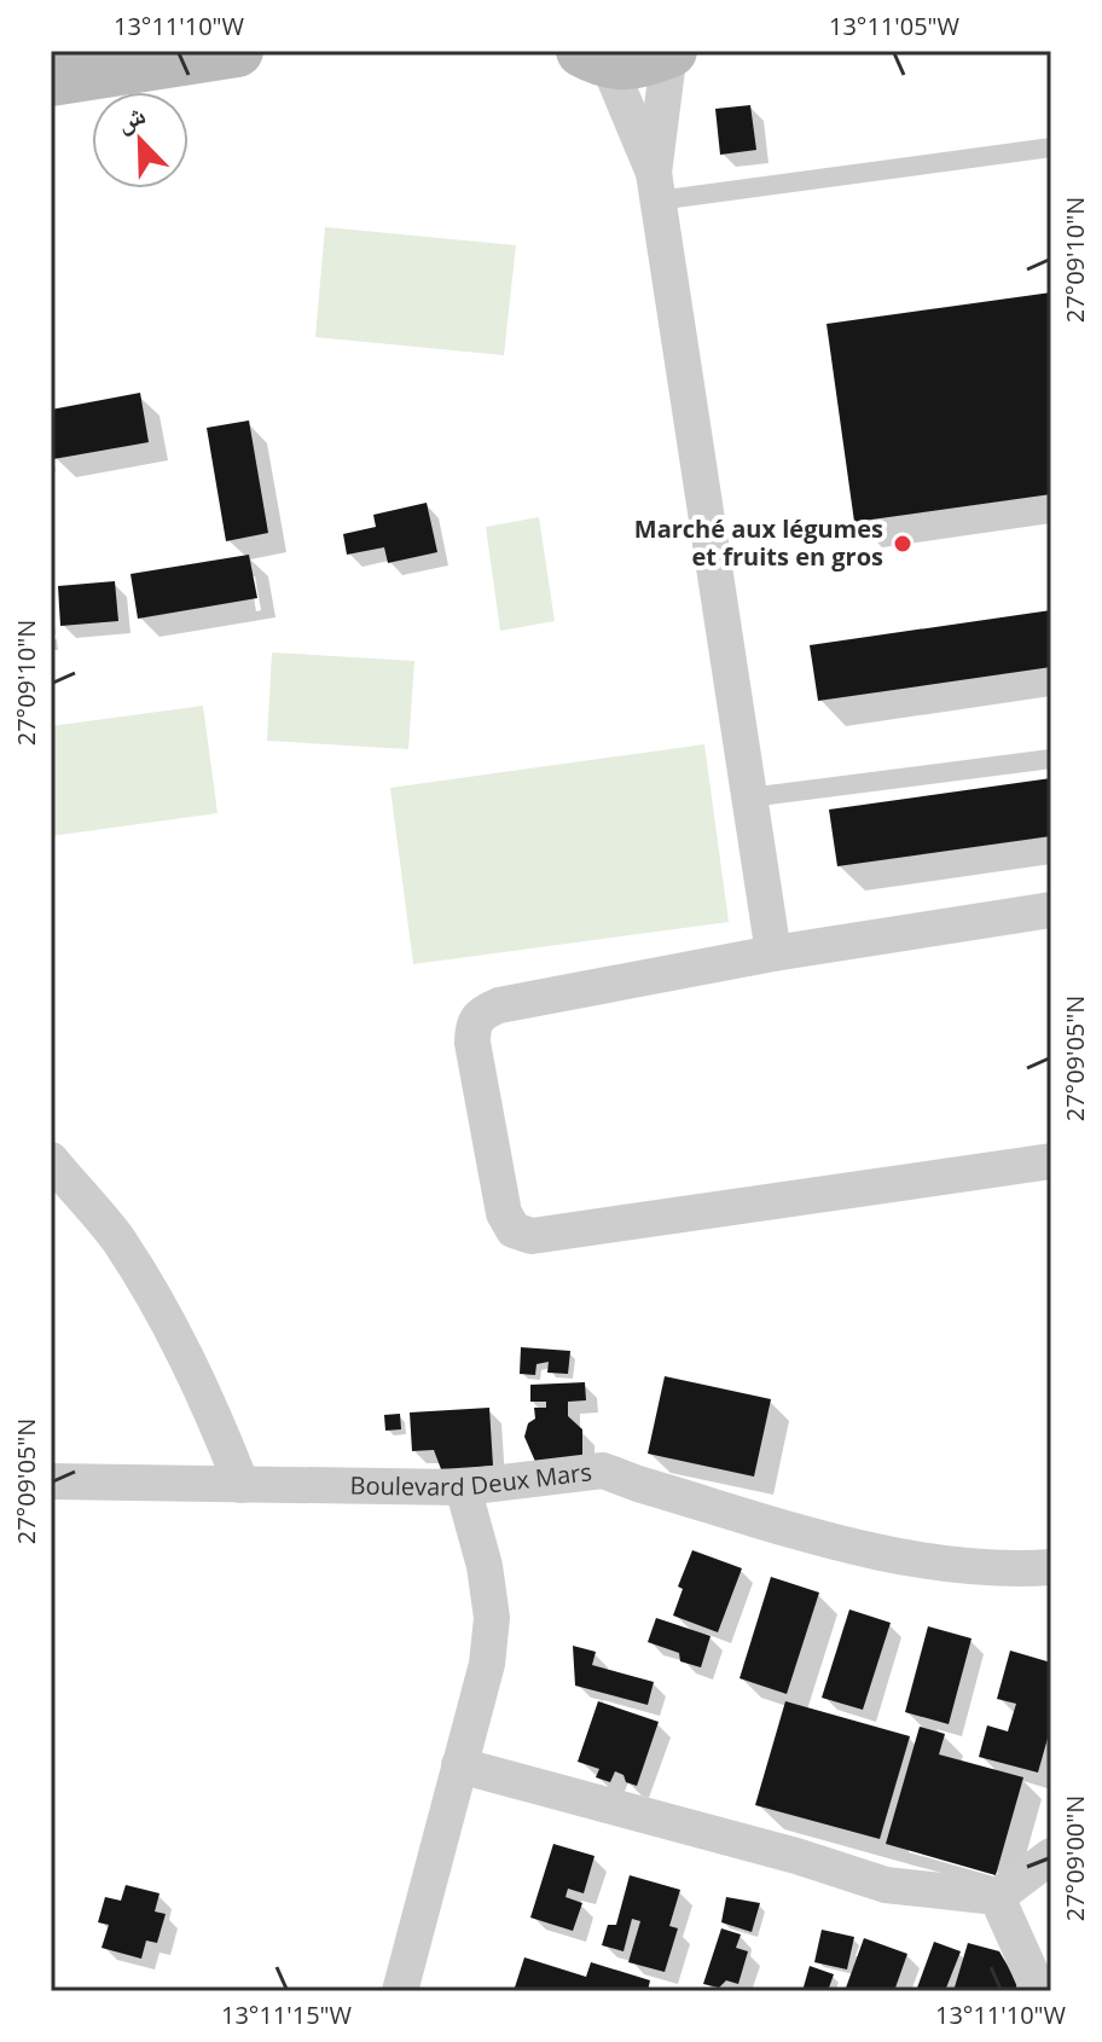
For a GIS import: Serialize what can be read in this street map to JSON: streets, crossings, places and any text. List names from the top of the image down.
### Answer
{
  "streets": {
    "street": ["Boulevard Deux Mars"]
  },
  "places": ["Marché aux légumes et fruits en gros"],
  "north": "top left",
  "coordinates": [
    "13°11'10\"W",
    "13°11'05\"W",
    "27°09'10\"N",
    "27°09'05\"N",
    "27°09'00\"N",
    "13°11'15\"W"
  ]
}
